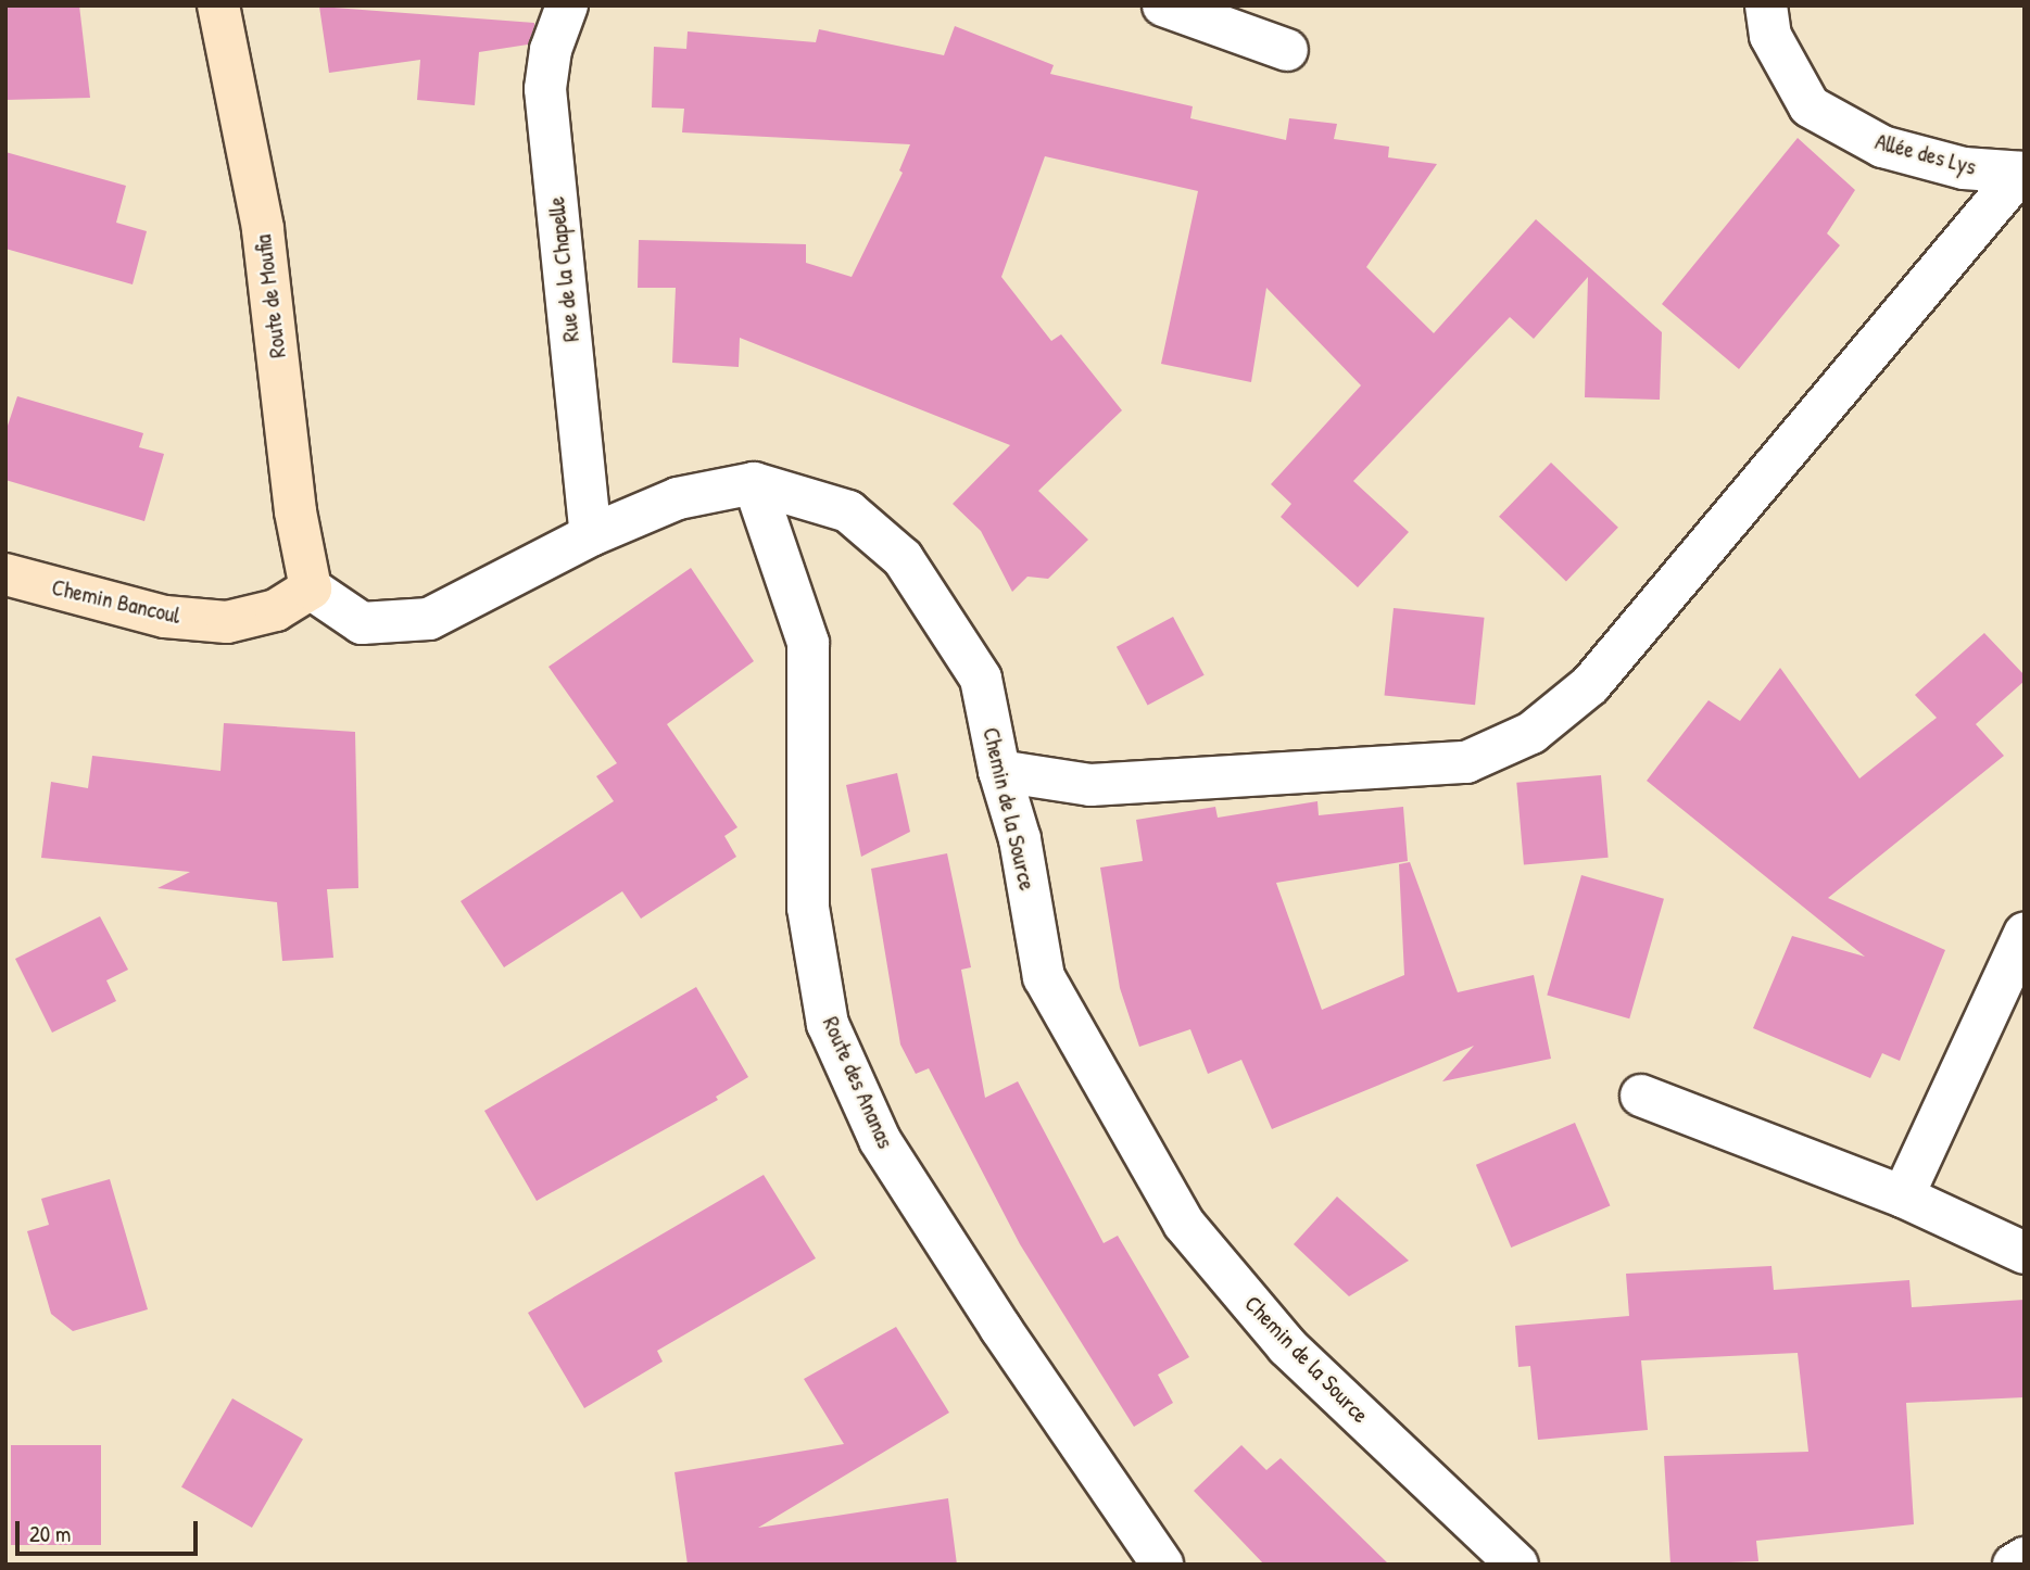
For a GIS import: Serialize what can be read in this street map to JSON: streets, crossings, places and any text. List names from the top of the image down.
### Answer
{
  "streets": {
    "main road": ["Route de Moufia", "Chemin Bancoul"],
    "street": [
      "Allée des Lys",
      "Rue de la Chapelle",
      "Chemin de la Source",
      "Route des Ananas"
    ]
  },
  "crossings": [
    ["Rue de la Chapelle", "Chemin de la Source"],
    ["Route de Moufia", "Chemin Bancoul"],
    ["Route de Moufia", "Chemin de la Source"],
    ["Chemin Bancoul", "Chemin de la Source"],
    ["Chemin de la Source", "Route des Ananas"]
  ],
  "scale_bar": "20 m"
}
